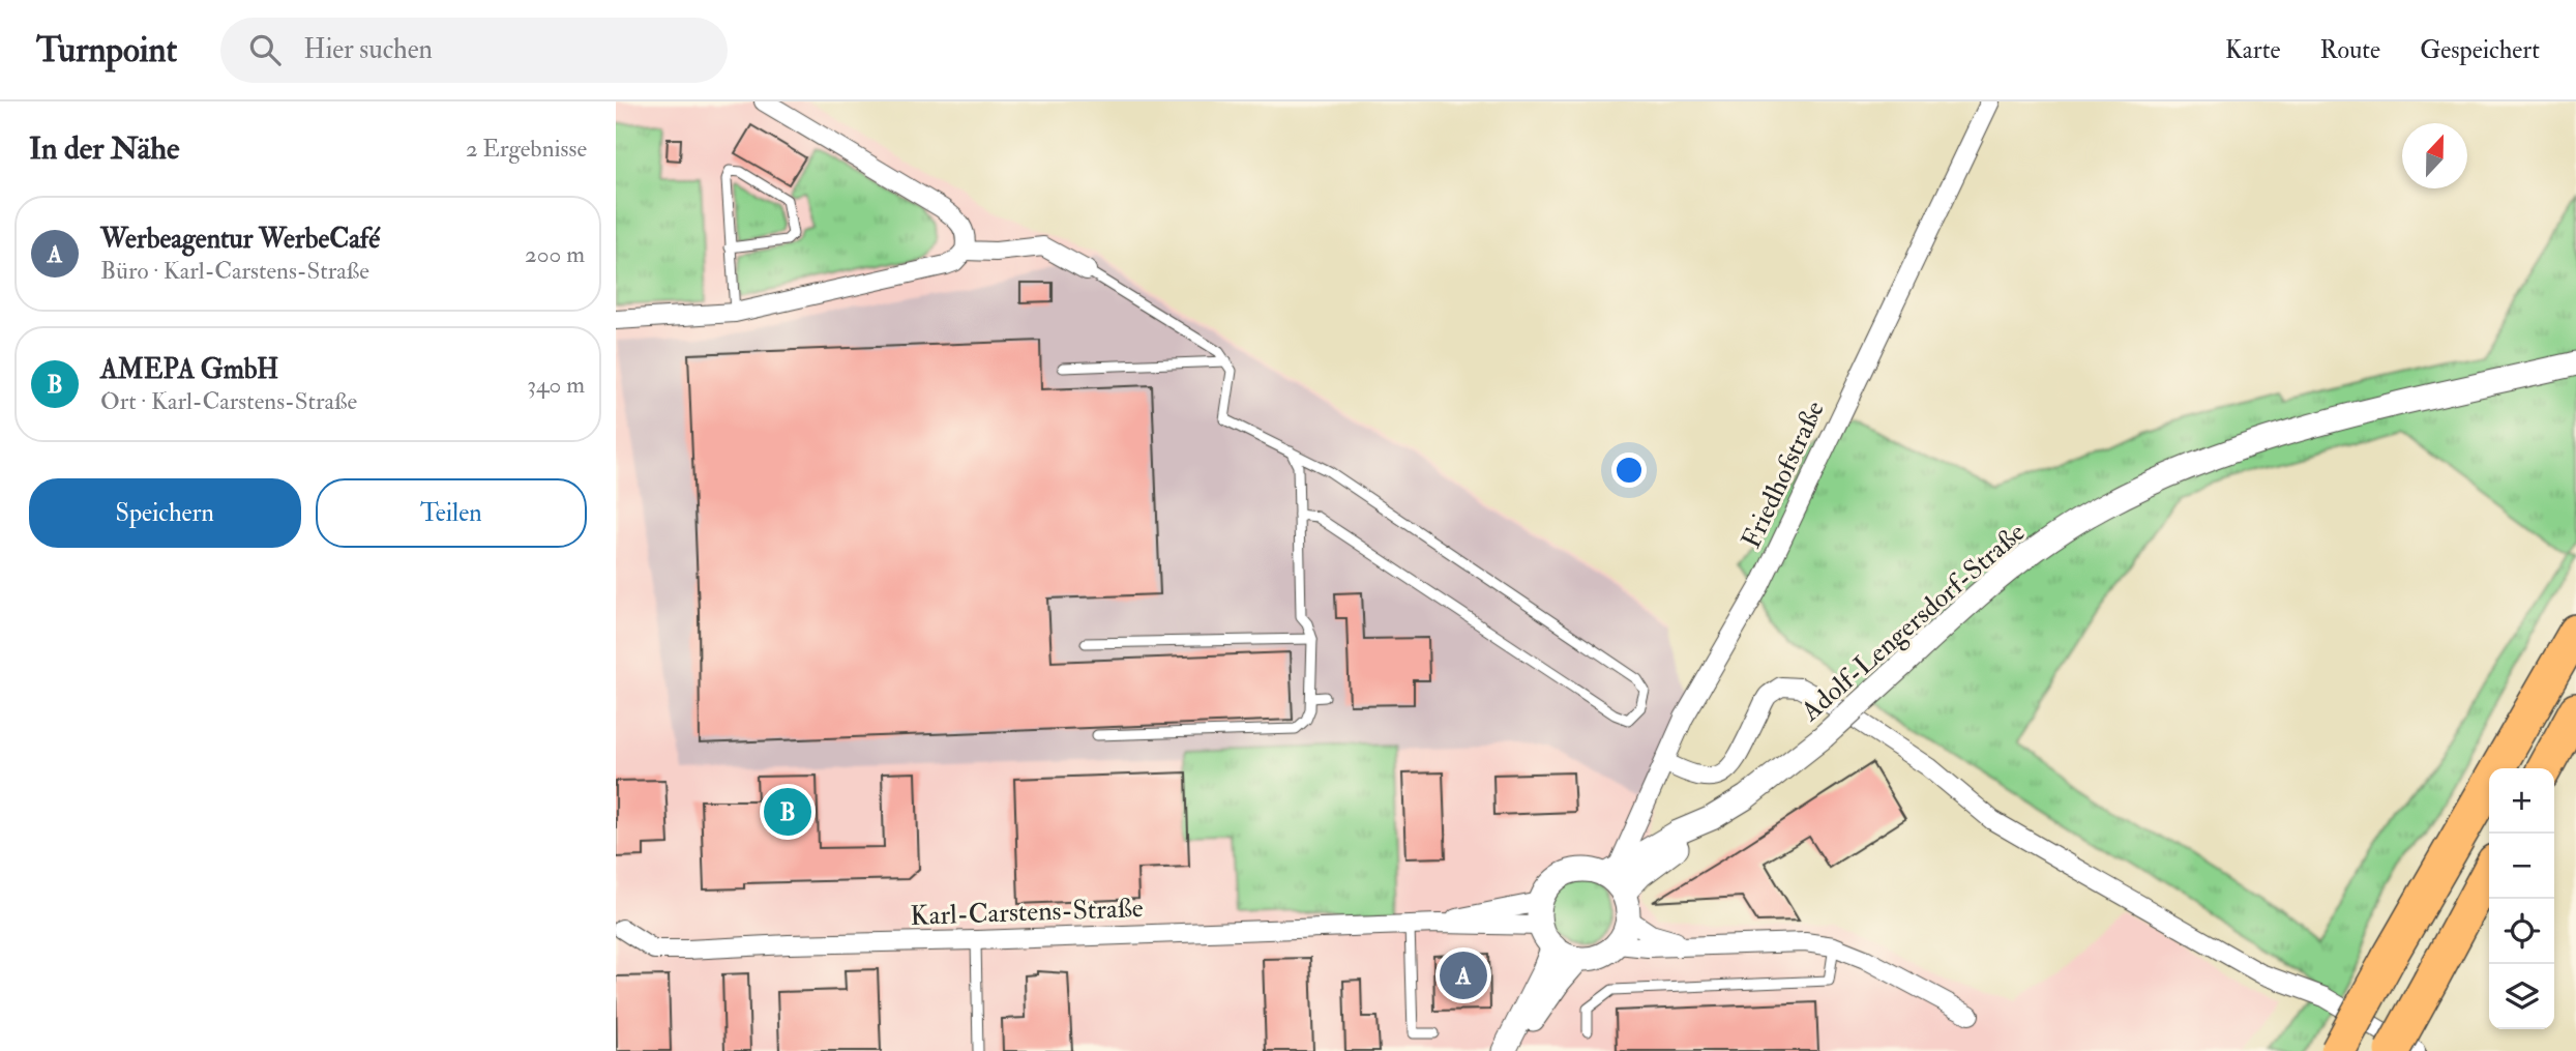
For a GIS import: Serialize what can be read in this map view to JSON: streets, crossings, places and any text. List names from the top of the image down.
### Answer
{
  "streets": {
    "street": ["Friedhofstraße", "Adolf-Lengersdorf-Straße", "Karl-Carstens-Straße"]
  },
  "crossings": [
    ["Friedhofstraße", "Adolf-Lengersdorf-Straße"],
    ["Friedhofstraße", "Karl-Carstens-Straße"],
    ["Adolf-Lengersdorf-Straße", "Karl-Carstens-Straße"]
  ],
  "north": "top",
  "page": {
    "header": "Turnpoint",
    "search": "Hier suchen",
    "nav": ["Karte", "Route", "Gespeichert"],
    "heading": ["In der Nähe", "2 Ergebnisse"],
    "list": [
      {
        "mark": "A",
        "name": "Werbeagentur WerbeCafé",
        "note": "Büro · Karl-Carstens-Straße",
        "value": "200 m"
      },
      {
        "mark": "B",
        "name": "AMEPA GmbH",
        "note": "Ort · Karl-Carstens-Straße",
        "value": "340 m"
      }
    ],
    "buttons": ["Speichern", "Teilen"],
    "map_buttons": ["+", "−"],
    "pins": ["B", "A"]
  }
}
